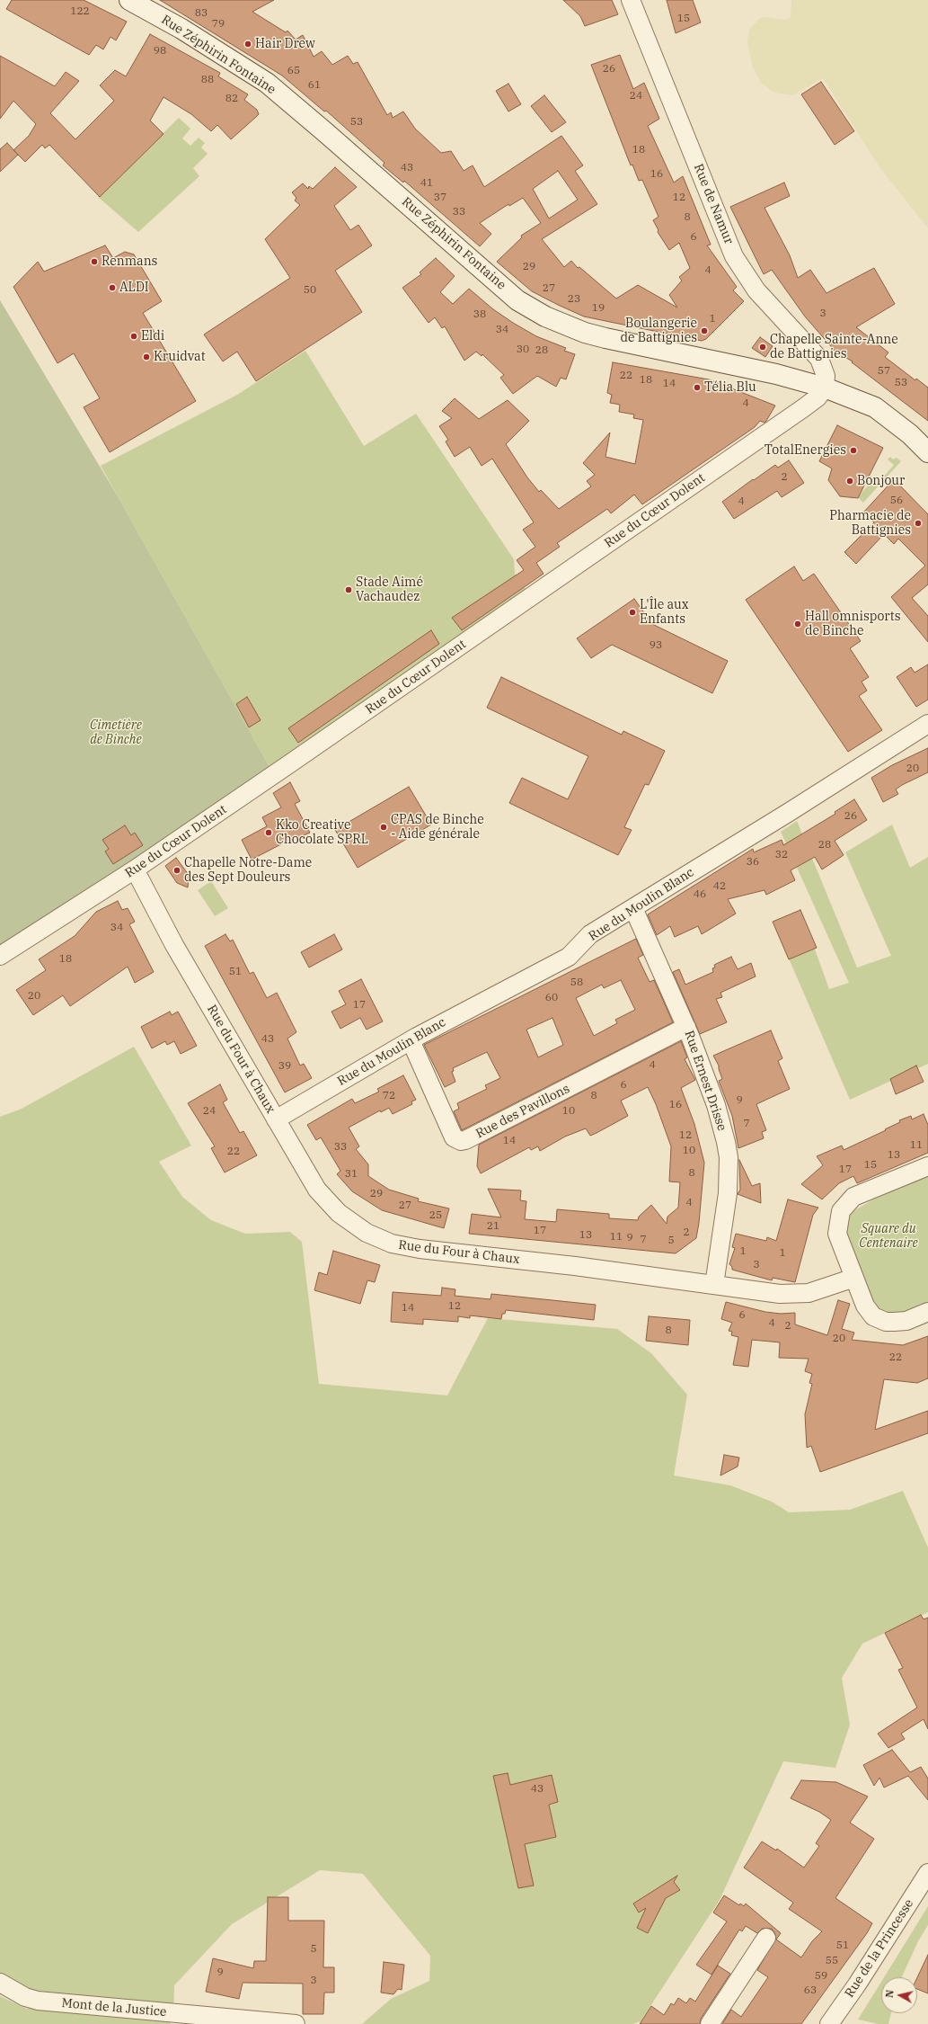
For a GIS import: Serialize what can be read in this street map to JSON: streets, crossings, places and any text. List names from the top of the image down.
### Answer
{
  "streets": {
    "main road": ["Rue Zéphirin Fontaine"],
    "street": [
      "Rue de Namur",
      "Rue du Cœur Dolent",
      "Rue du Moulin Blanc",
      "Rue du Four à Chaux",
      "Rue Ernest Drisse",
      "Rue des Pavillons",
      "Rue de la Princesse",
      "Mont de la Justice"
    ]
  },
  "crossings": [
    ["Rue Zéphirin Fontaine", "Rue de Namur"],
    ["Rue Zéphirin Fontaine", "Rue du Cœur Dolent"],
    ["Rue de Namur", "Rue du Cœur Dolent"],
    ["Rue du Cœur Dolent", "Rue du Four à Chaux"],
    ["Rue du Moulin Blanc", "Rue du Four à Chaux"],
    ["Rue du Moulin Blanc", "Rue Ernest Drisse"],
    ["Rue du Moulin Blanc", "Rue des Pavillons"],
    ["Rue du Four à Chaux", "Rue Ernest Drisse"],
    ["Rue Ernest Drisse", "Rue des Pavillons"]
  ],
  "parks": ["Cimetière de Binche", "Square du Centenaire"],
  "places": [
    "Hair Drew",
    "Renmans",
    "ALDI",
    "Boulangerie de Battignies",
    "Eldi",
    "Chapelle Sainte-Anne de Battignies",
    "Kruidvat",
    "Télia Blu",
    "TotalEnergies",
    "Bonjour",
    "Pharmacie de Battignies",
    "Stade Aimé Vachaudez",
    "L'Île aux Enfants",
    "Hall omnisports de Binche",
    "CPAS de Binche - Aide générale",
    "Kko Creative Chocolate SPRL",
    "Chapelle Notre-Dame des Sept Douleurs"
  ],
  "house_numbers": [
    "122",
    "83",
    "15",
    "79",
    "98",
    "26",
    "65",
    "88",
    "61",
    "24",
    "82",
    "53",
    "18",
    "43",
    "16",
    "41",
    "37",
    "12",
    "33",
    "8",
    "6",
    "29",
    "4",
    "27",
    "50",
    "23",
    "19",
    "3",
    "38",
    "1",
    "34",
    "30",
    "28",
    "57",
    "22",
    "18",
    "53",
    "14",
    "4",
    "2",
    "56",
    "4",
    "93",
    "20",
    "26",
    "28",
    "32",
    "36",
    "42",
    "46",
    "34",
    "18",
    "51",
    "58",
    "20",
    "60",
    "17",
    "43",
    "4",
    "39",
    "6",
    "72",
    "8",
    "9",
    "16",
    "24",
    "10",
    "7",
    "12",
    "14",
    "11",
    "33",
    "10",
    "22",
    "13",
    "15",
    "17",
    "8",
    "31",
    "29",
    "4",
    "27",
    "25",
    "21",
    "17",
    "2",
    "13",
    "11",
    "9",
    "7",
    "5",
    "1",
    "1",
    "3",
    "12",
    "14",
    "6",
    "4",
    "2",
    "8",
    "20",
    "22",
    "43",
    "51",
    "5",
    "55",
    "9",
    "59",
    "3",
    "63"
  ],
  "north": "left"
}
